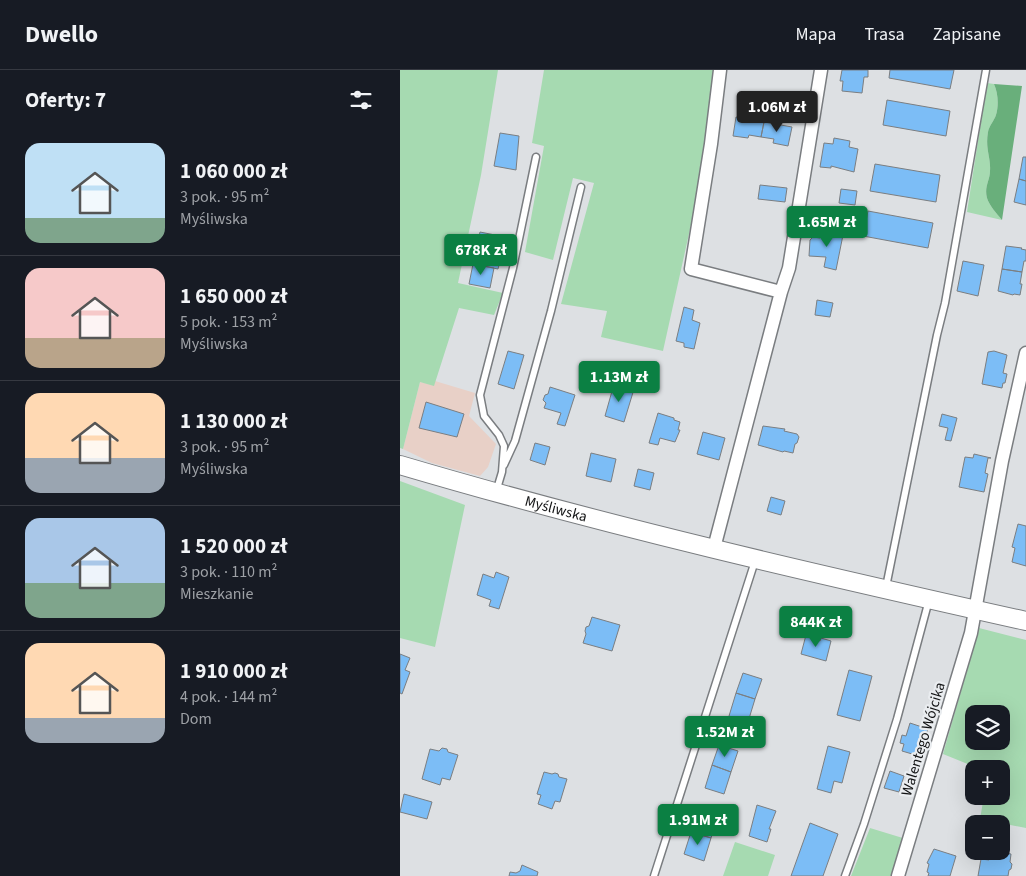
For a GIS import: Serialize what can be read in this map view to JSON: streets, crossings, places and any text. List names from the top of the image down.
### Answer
{
  "streets": {
    "street": ["Myśliwska", "Walentego Wójcika"]
  },
  "crossings": [
    ["Myśliwska", "Walentego Wójcika"]
  ],
  "page": {
    "header": "Dwello",
    "nav": ["Mapa", "Trasa", "Zapisane"],
    "heading": "Oferty: 7",
    "price": [
      "1.06M zł",
      "1.65M zł",
      "678K zł",
      "1.13M zł",
      "844K zł",
      "1.52M zł",
      "1.91M zł"
    ],
    "list": [
      {
        "name": "1 060 000 zł",
        "note": "3 pok. · 95 m² · Myśliwska"
      },
      {
        "name": "1 650 000 zł",
        "note": "5 pok. · 153 m² · Myśliwska"
      },
      {
        "name": "1 130 000 zł",
        "note": "3 pok. · 95 m² · Myśliwska"
      },
      {
        "name": "1 520 000 zł",
        "note": "3 pok. · 110 m² · Mieszkanie"
      },
      {
        "name": "1 910 000 zł",
        "note": "4 pok. · 144 m² · Dom"
      }
    ],
    "map_buttons": ["+", "−"]
  }
}
